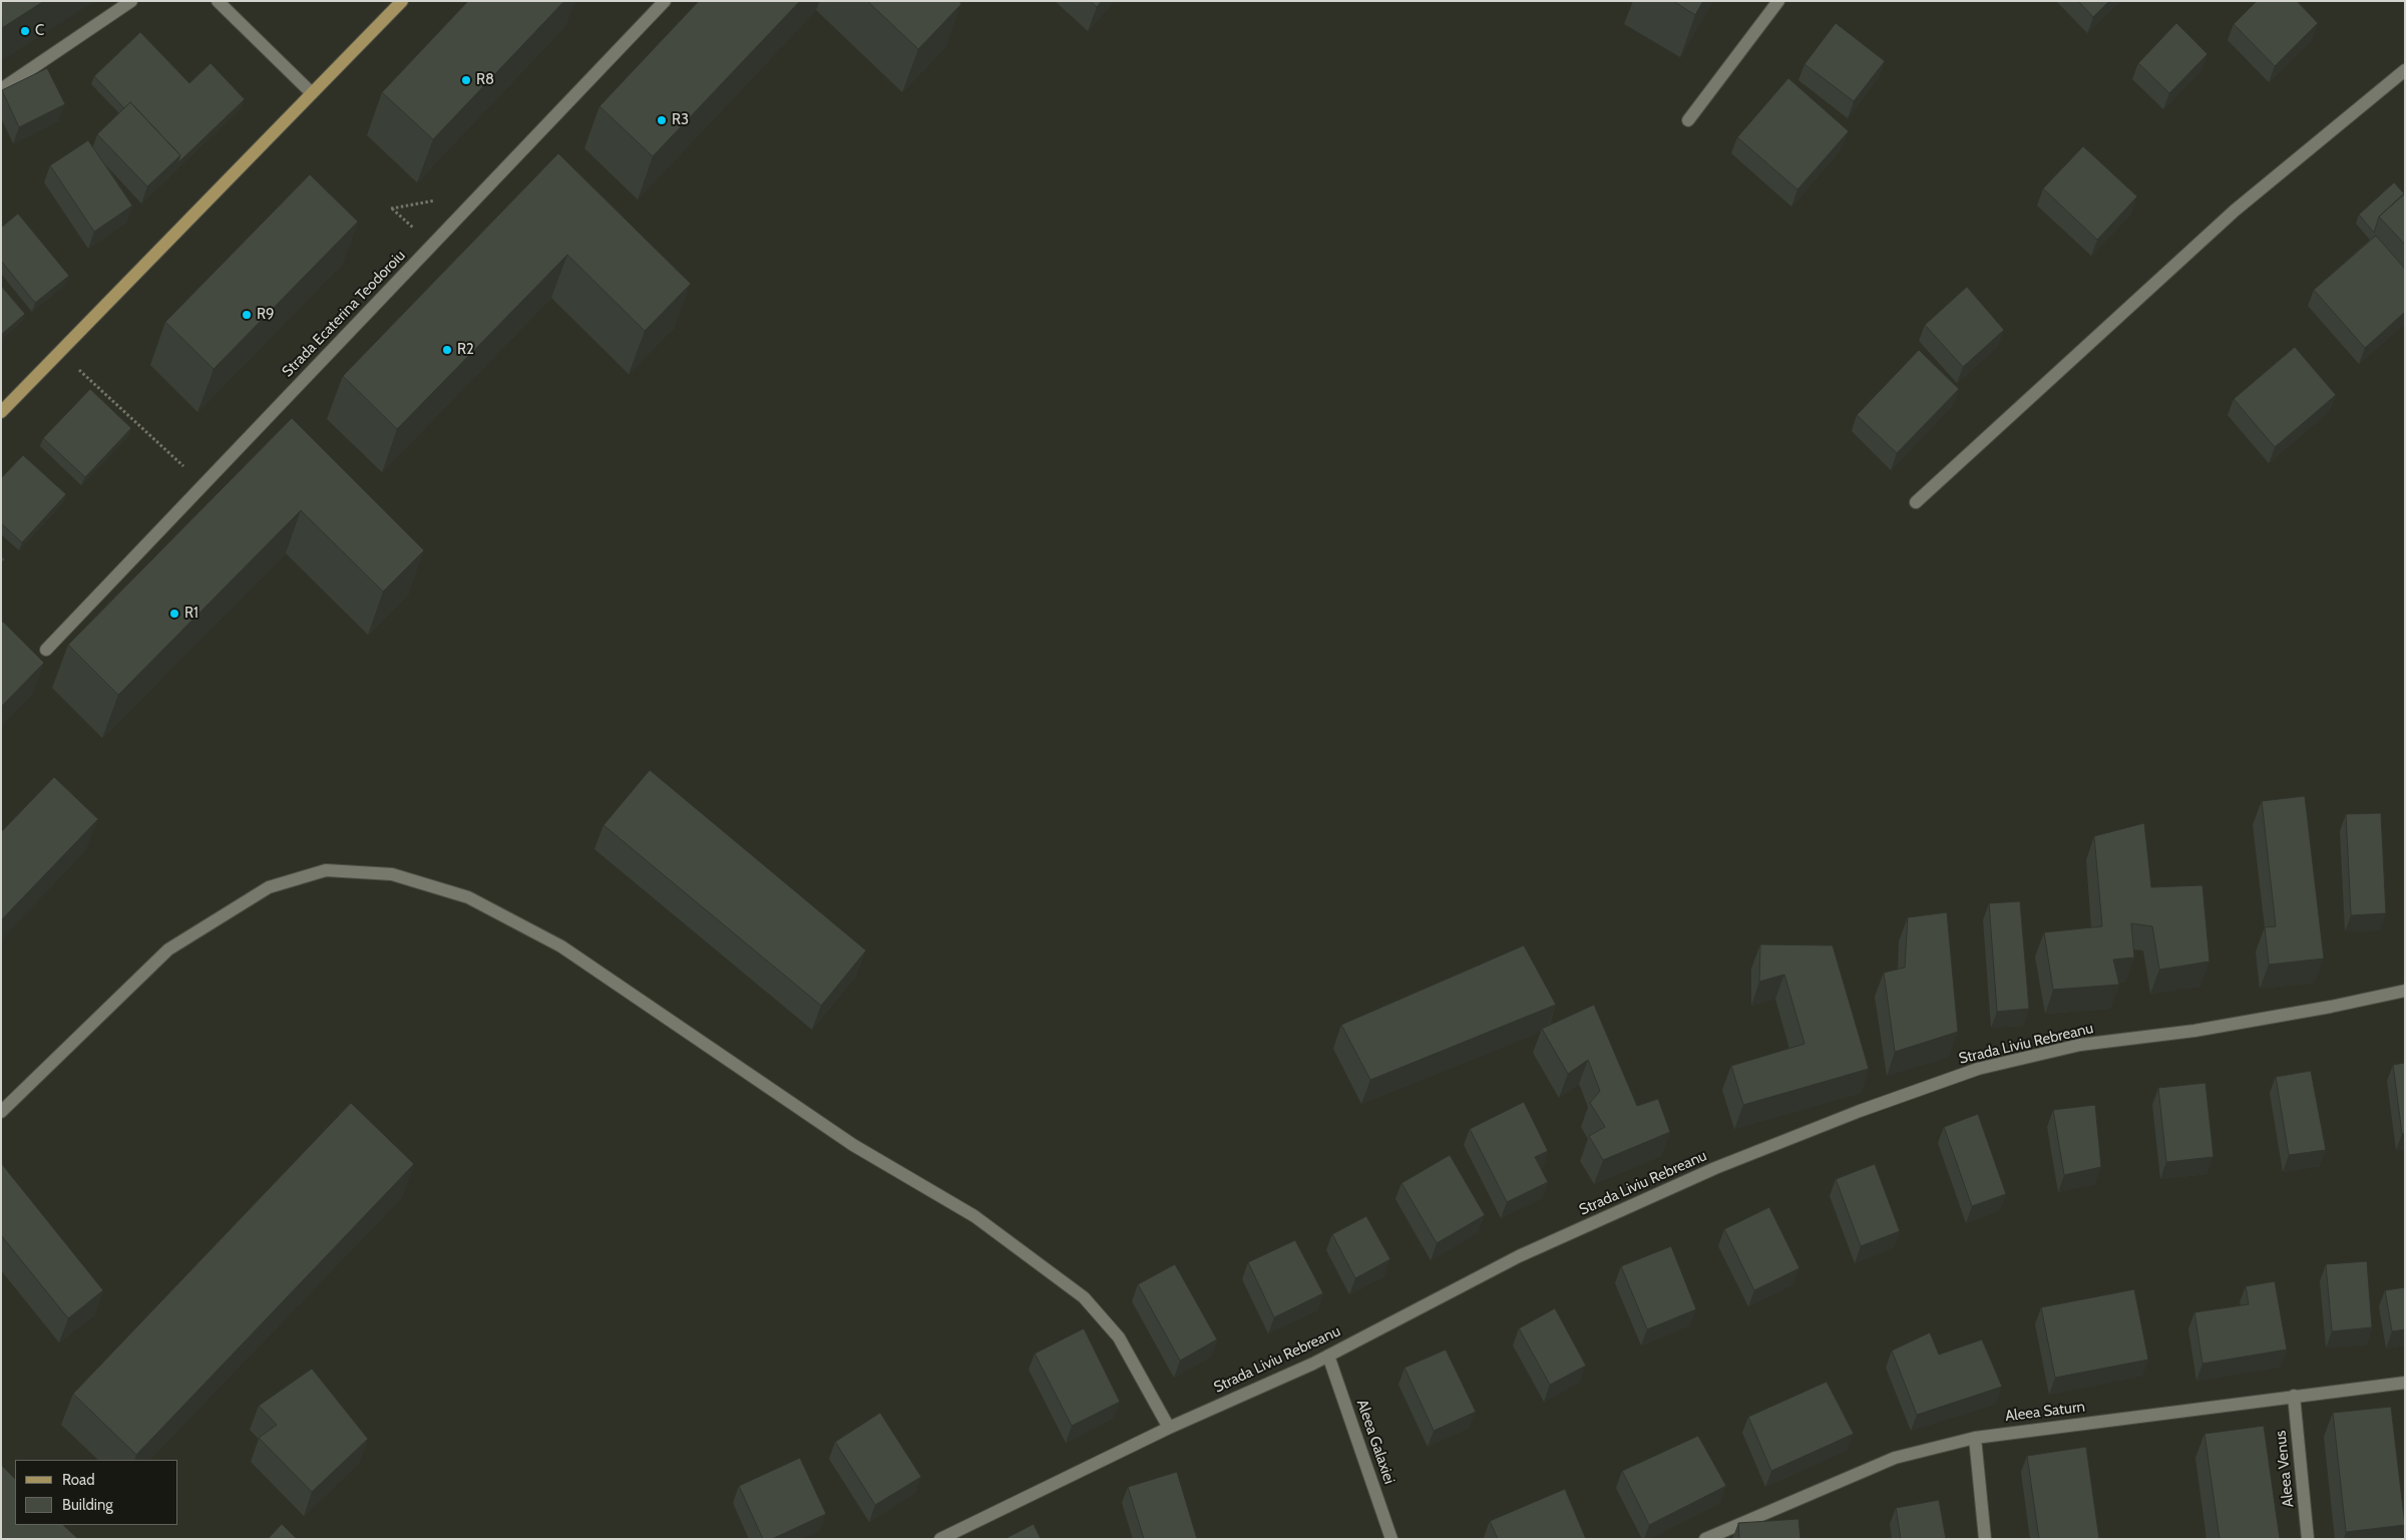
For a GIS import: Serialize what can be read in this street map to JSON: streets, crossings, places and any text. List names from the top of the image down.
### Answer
{
  "streets": {
    "street": [
      "Strada Ecaterina Teodoroiu",
      "Strada Liviu Rebreanu",
      "Aleea Saturn",
      "Aleea Galaxiei",
      "Aleea Venus"
    ]
  },
  "crossings": [
    ["Strada Liviu Rebreanu", "Aleea Galaxiei"],
    ["Aleea Saturn", "Aleea Venus"]
  ],
  "places": [
    "C",
    "R8",
    "R3",
    "R9",
    "R2",
    "R1"
  ],
  "legend": ["Road", "Building"]
}
